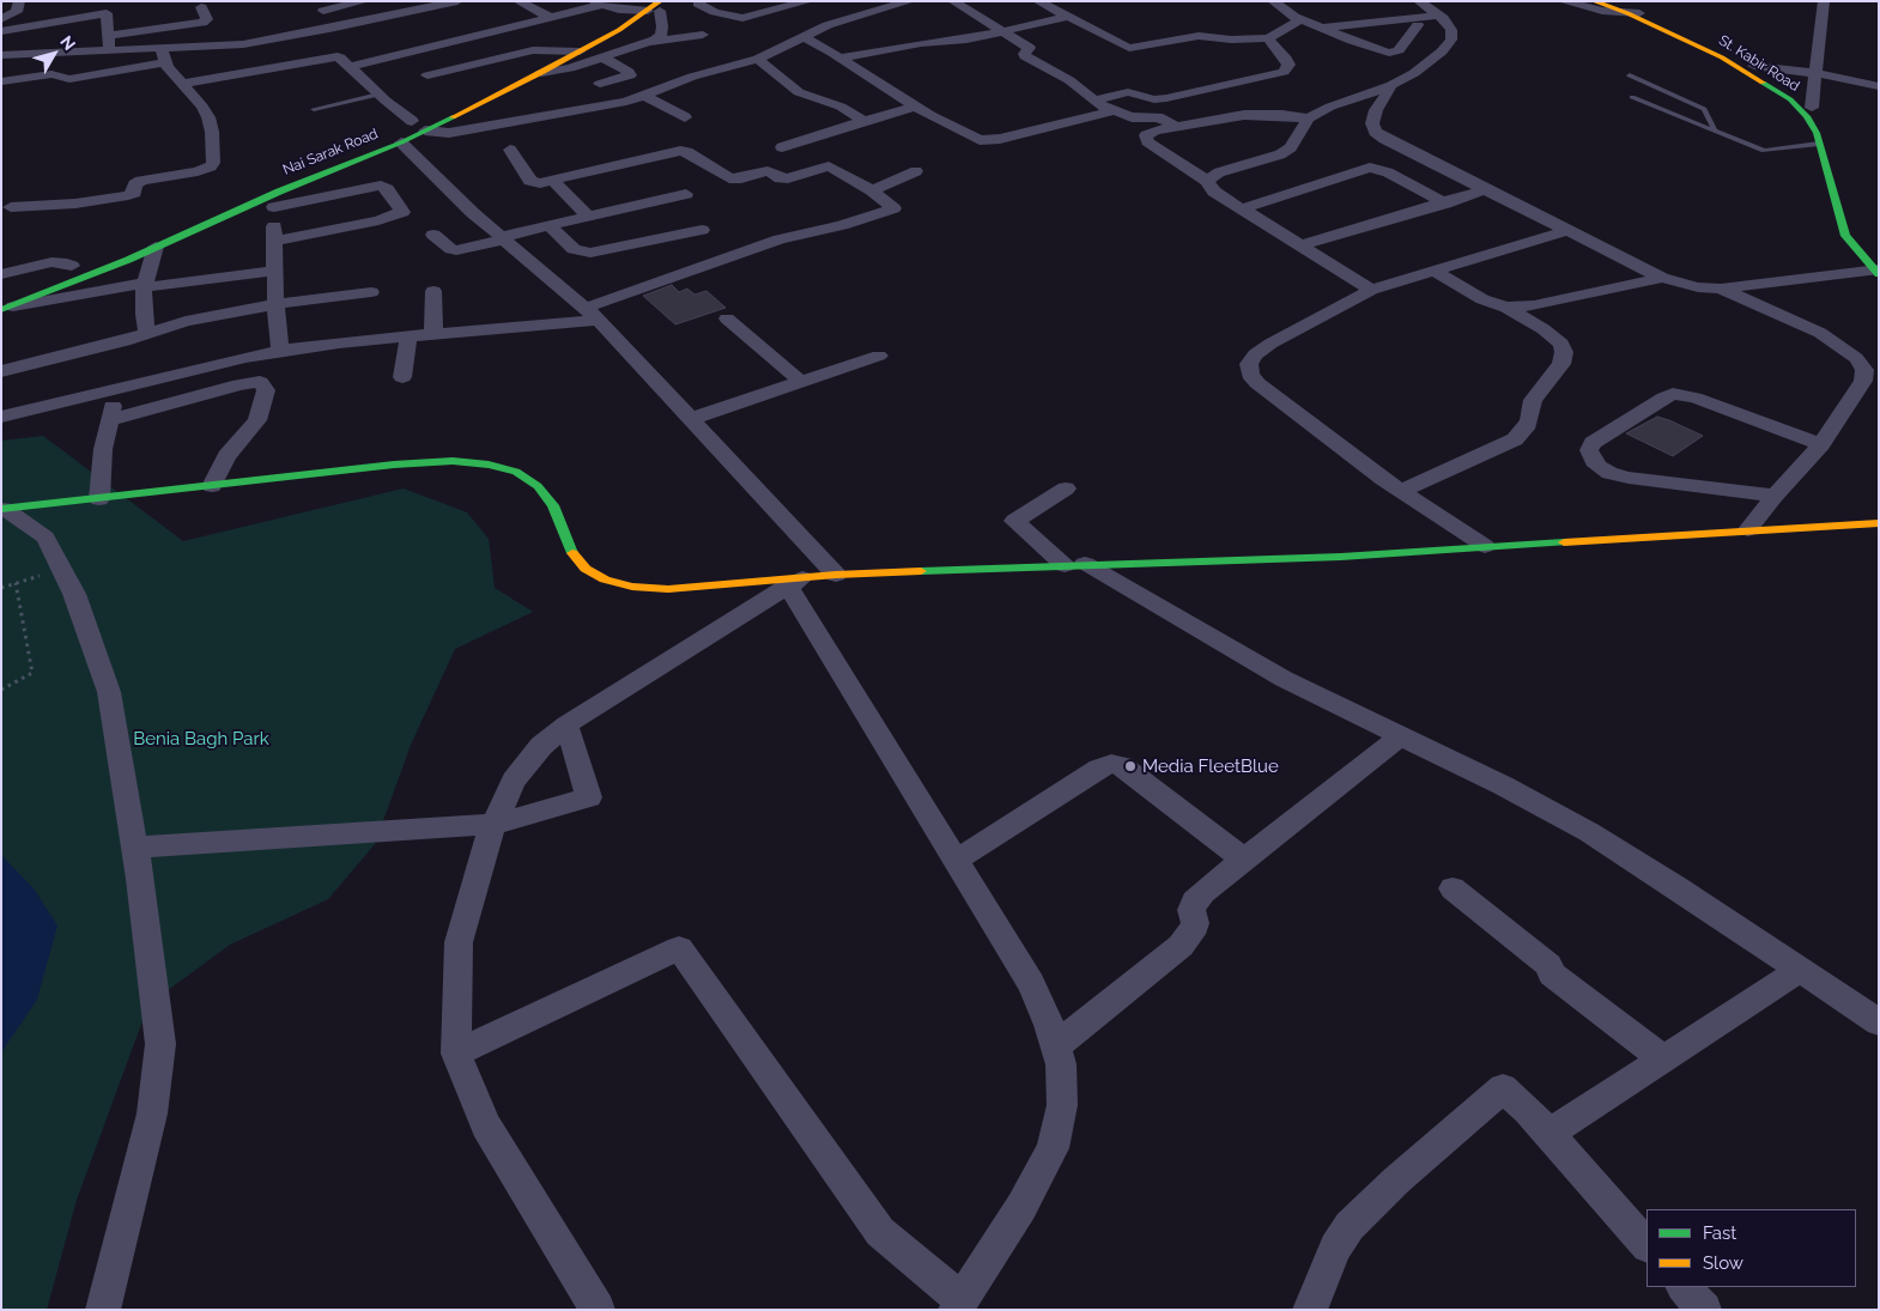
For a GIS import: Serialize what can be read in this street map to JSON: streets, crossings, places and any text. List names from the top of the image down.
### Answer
{
  "streets": {
    "main road": ["St. Kabir Road", "Nai Sarak Road"]
  },
  "parks": ["Benia Bagh Park"],
  "places": ["Media FleetBlue"],
  "legend": ["Fast", "Slow"],
  "north": "top right"
}
